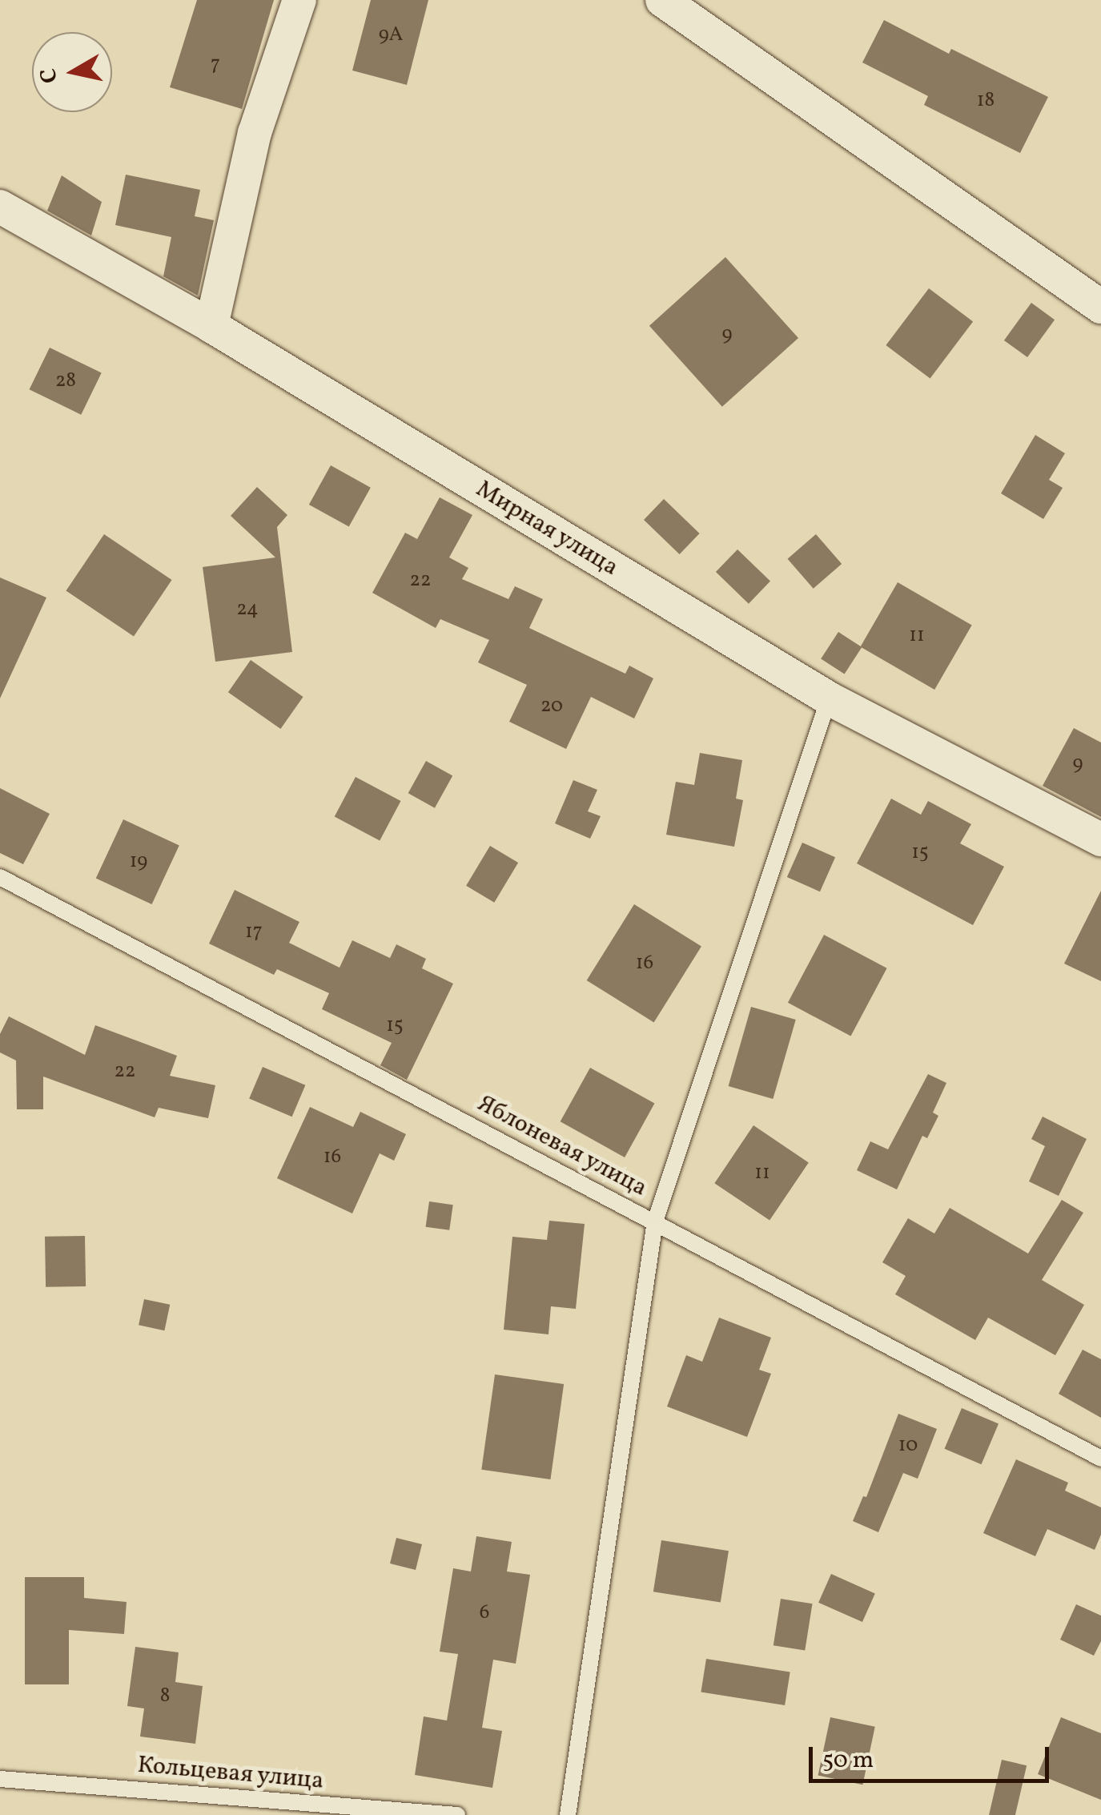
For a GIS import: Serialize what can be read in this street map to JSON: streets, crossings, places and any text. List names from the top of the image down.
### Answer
{
  "streets": {
    "street": ["Мирная улица"],
    "lane": ["Яблоневая улица", "Кольцевая улица"]
  },
  "house_numbers": [
    "9А",
    "7",
    "18",
    "9",
    "28",
    "22",
    "24",
    "11",
    "20",
    "9",
    "15",
    "19",
    "17",
    "16",
    "15",
    "22",
    "16",
    "11",
    "10",
    "6",
    "8"
  ],
  "scale_bar": "50 m",
  "north": "left"
}
